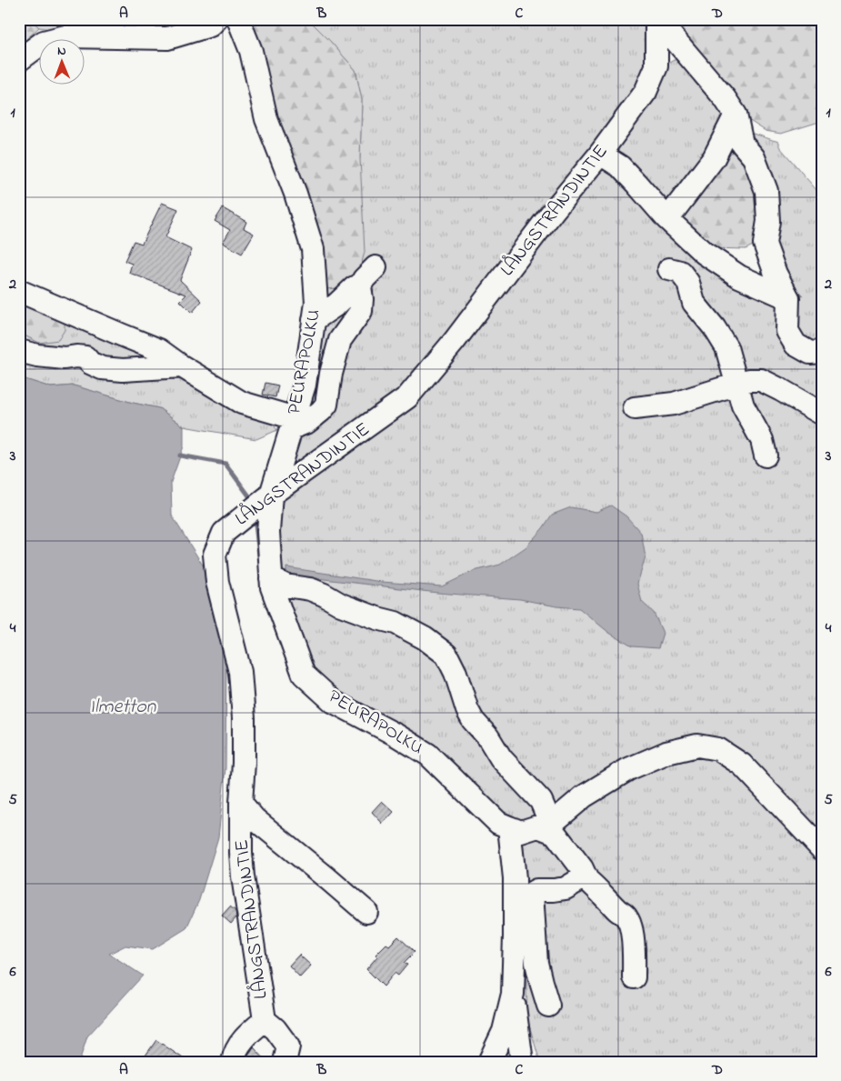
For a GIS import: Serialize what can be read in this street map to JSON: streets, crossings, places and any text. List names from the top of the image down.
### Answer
{
  "streets": {
    "street": ["LÅNGSTRANDINTIE", "PEURAPOLKU"]
  },
  "crossings": [
    ["LÅNGSTRANDINTIE", "PEURAPOLKU"]
  ],
  "water": ["Ilmetton"],
  "north": "top",
  "grid": {
    "columns": [
      "A",
      "B",
      "C",
      "D"
    ],
    "rows": [
      "1",
      "2",
      "3",
      "4",
      "5",
      "6"
    ]
  }
}
